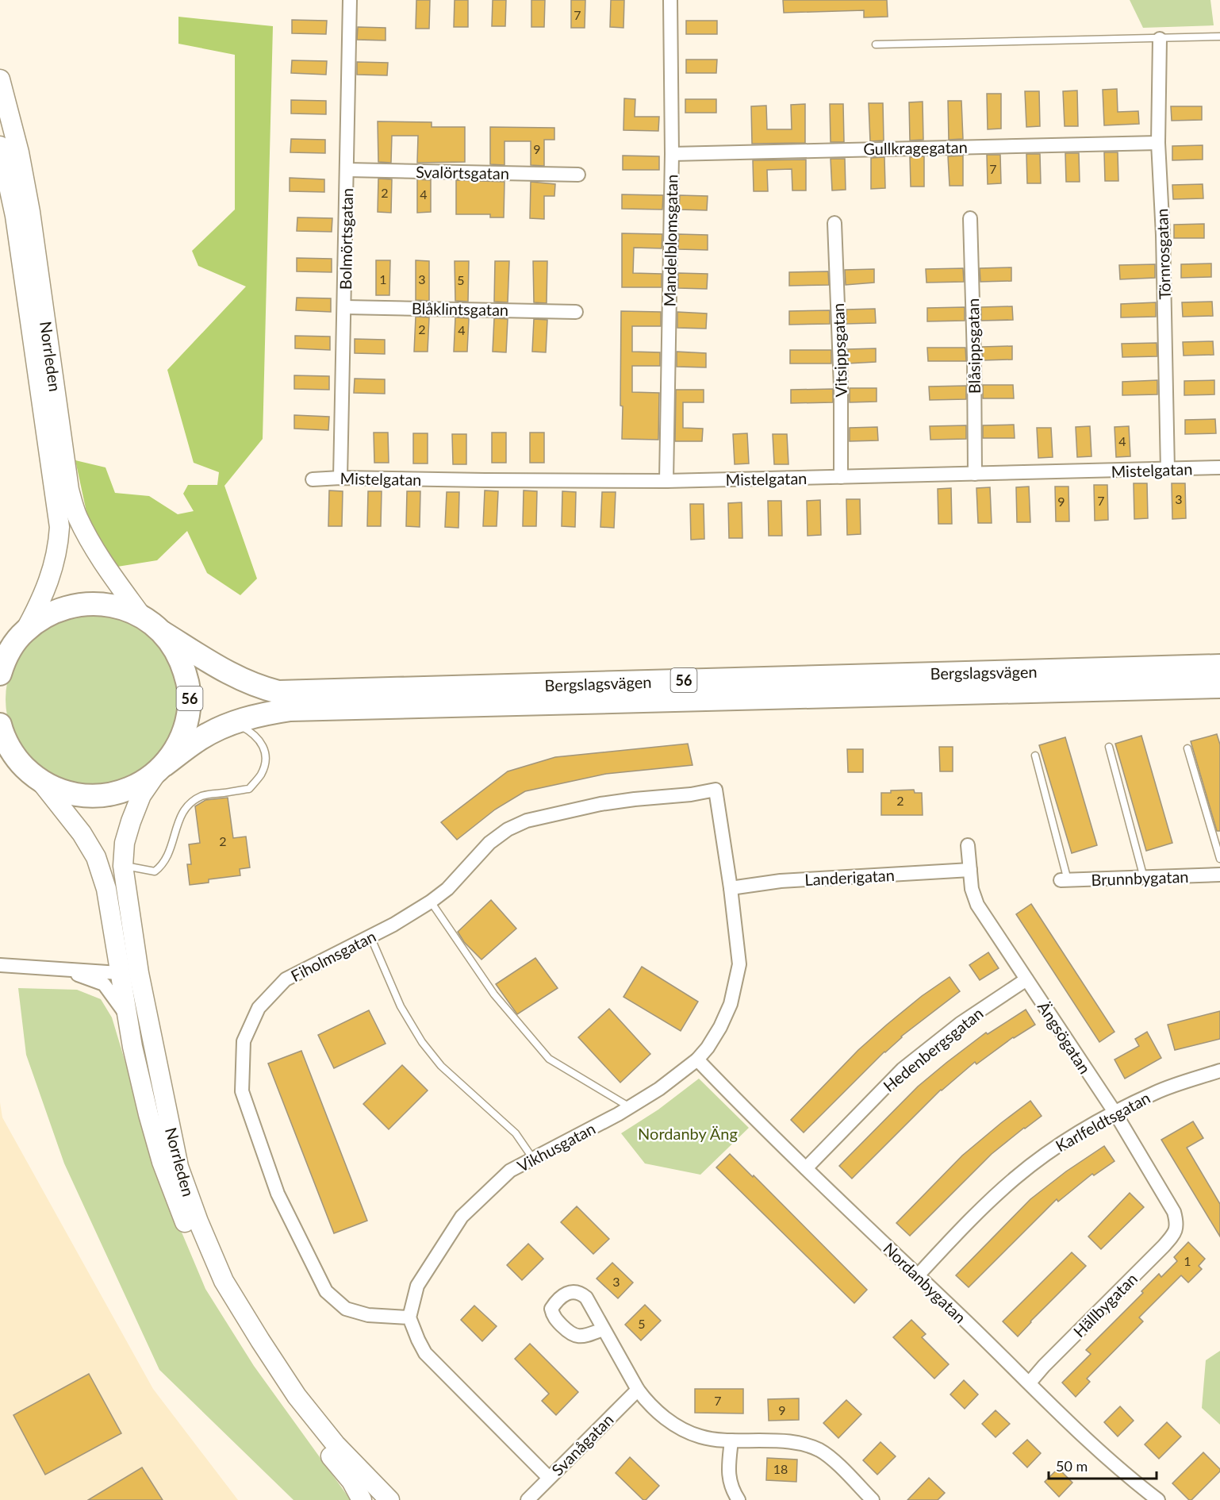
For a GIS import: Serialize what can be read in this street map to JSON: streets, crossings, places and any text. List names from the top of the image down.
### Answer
{
  "streets": {
    "highway": ["Bergslagsvägen", "56"],
    "main road": ["Norrleden"],
    "street": [
      "Gullkragegatan",
      "Svalörtsgatan",
      "Bolmörtsgatan",
      "Mandelblomsgatan",
      "Törnrosgatan",
      "Blåklintsgatan",
      "Blåsippsgatan",
      "Vitsippsgatan",
      "Mistelgatan",
      "Landerigatan",
      "Brunnbygatan",
      "Fiholmsgatan",
      "Ängsögatan",
      "Hedenbergsgatan",
      "Karlfeldtsgatan",
      "Vikhusgatan",
      "Nordanbygatan",
      "Hällbygatan",
      "Svanågatan"
    ]
  },
  "crossings": [
    ["Gullkragegatan", "Mandelblomsgatan"],
    ["Gullkragegatan", "Törnrosgatan"],
    ["Svalörtsgatan", "Bolmörtsgatan"],
    ["Bolmörtsgatan", "Blåklintsgatan"],
    ["Bolmörtsgatan", "Mistelgatan"],
    ["Mandelblomsgatan", "Mistelgatan"],
    ["Törnrosgatan", "Mistelgatan"],
    ["Blåsippsgatan", "Mistelgatan"],
    ["Vitsippsgatan", "Mistelgatan"],
    ["Norrleden", "Bergslagsvägen"],
    ["Norrleden", "56"],
    ["Bergslagsvägen", "56"],
    ["Landerigatan", "Ängsögatan"],
    ["Landerigatan", "Vikhusgatan"],
    ["Fiholmsgatan", "Vikhusgatan"],
    ["Ängsögatan", "Hedenbergsgatan"],
    ["Ängsögatan", "Karlfeldtsgatan"],
    ["Ängsögatan", "Hällbygatan"],
    ["Hedenbergsgatan", "Nordanbygatan"],
    ["Karlfeldtsgatan", "Nordanbygatan"],
    ["Vikhusgatan", "Nordanbygatan"],
    ["Nordanbygatan", "Hällbygatan"]
  ],
  "parks": ["Nordanby Äng"],
  "house_numbers": [
    "7",
    "9",
    "7",
    "2",
    "4",
    "1",
    "3",
    "5",
    "2",
    "4",
    "4",
    "3",
    "7",
    "9",
    "2",
    "2",
    "1",
    "3",
    "5",
    "7",
    "9",
    "18"
  ],
  "scale_bar": "50 m"
}
